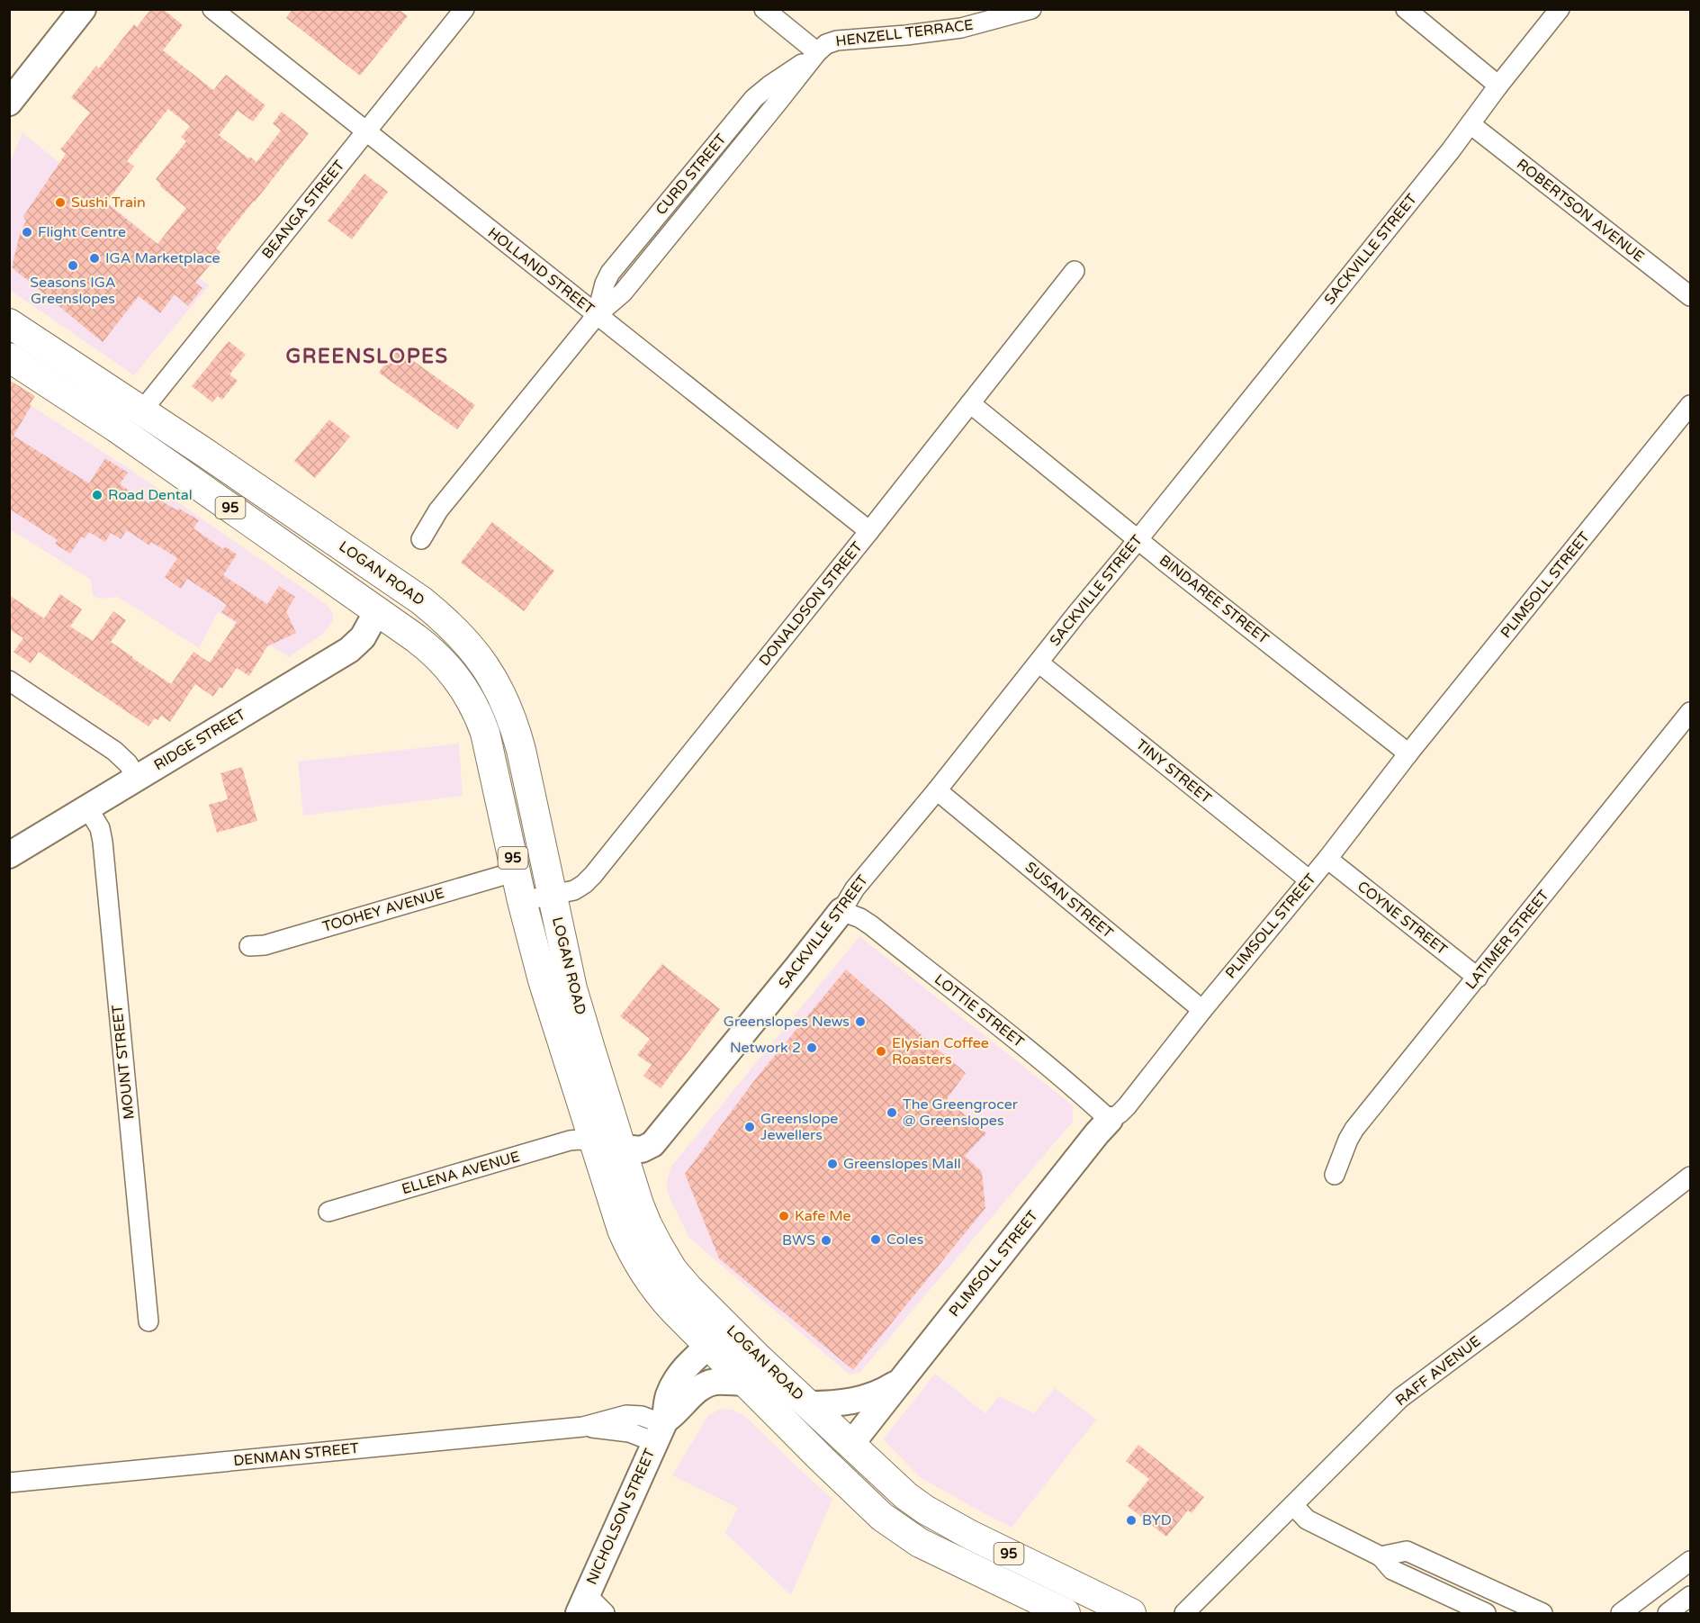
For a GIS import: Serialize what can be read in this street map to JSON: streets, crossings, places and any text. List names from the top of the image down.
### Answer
{
  "streets": {
    "main road": ["95", "LOGAN ROAD"],
    "street": [
      "HENZELL TERRACE",
      "CURD STREET",
      "BEANGA STREET",
      "ROBERTSON AVENUE",
      "SACKVILLE STREET",
      "HOLLAND STREET",
      "PLIMSOLL STREET",
      "BINDAREE STREET",
      "DONALDSON STREET",
      "RIDGE STREET",
      "TINY STREET",
      "SUSAN STREET",
      "TOOHEY AVENUE",
      "COYNE STREET",
      "LATIMER STREET",
      "LOTTIE STREET",
      "MOUNT STREET",
      "ELLENA AVENUE",
      "RAFF AVENUE",
      "DENMAN STREET",
      "NICHOLSON STREET"
    ]
  },
  "crossings": [
    ["HENZELL TERRACE", "CURD STREET"],
    ["CURD STREET", "HOLLAND STREET"],
    ["BEANGA STREET", "HOLLAND STREET"],
    ["BEANGA STREET", "LOGAN ROAD"],
    ["ROBERTSON AVENUE", "SACKVILLE STREET"],
    ["SACKVILLE STREET", "LOGAN ROAD"],
    ["SACKVILLE STREET", "BINDAREE STREET"],
    ["SACKVILLE STREET", "TINY STREET"],
    ["SACKVILLE STREET", "SUSAN STREET"],
    ["SACKVILLE STREET", "LOTTIE STREET"],
    ["HOLLAND STREET", "DONALDSON STREET"],
    ["LOGAN ROAD", "PLIMSOLL STREET"],
    ["LOGAN ROAD", "DONALDSON STREET"],
    ["LOGAN ROAD", "RIDGE STREET"],
    ["LOGAN ROAD", "TOOHEY AVENUE"],
    ["LOGAN ROAD", "ELLENA AVENUE"],
    ["LOGAN ROAD", "NICHOLSON STREET"],
    ["PLIMSOLL STREET", "BINDAREE STREET"],
    ["PLIMSOLL STREET", "TINY STREET"],
    ["PLIMSOLL STREET", "SUSAN STREET"],
    ["PLIMSOLL STREET", "COYNE STREET"],
    ["PLIMSOLL STREET", "LOTTIE STREET"],
    ["BINDAREE STREET", "DONALDSON STREET"],
    ["RIDGE STREET", "MOUNT STREET"],
    ["COYNE STREET", "LATIMER STREET"],
    ["DENMAN STREET", "NICHOLSON STREET"]
  ],
  "districts": ["GREENSLOPES"],
  "places": [
    "Sushi Train",
    "Flight Centre",
    "IGA Marketplace",
    "Seasons IGA Greenslopes",
    "Road Dental",
    "Greenslopes News",
    "Network 2",
    "Elysian Coffee Roasters",
    "The Greengrocer @ Greenslopes",
    "Greenslope Jewellers",
    "Greenslopes Mall",
    "Kafe Me",
    "Coles",
    "BWS",
    "BYD"
  ]
}
